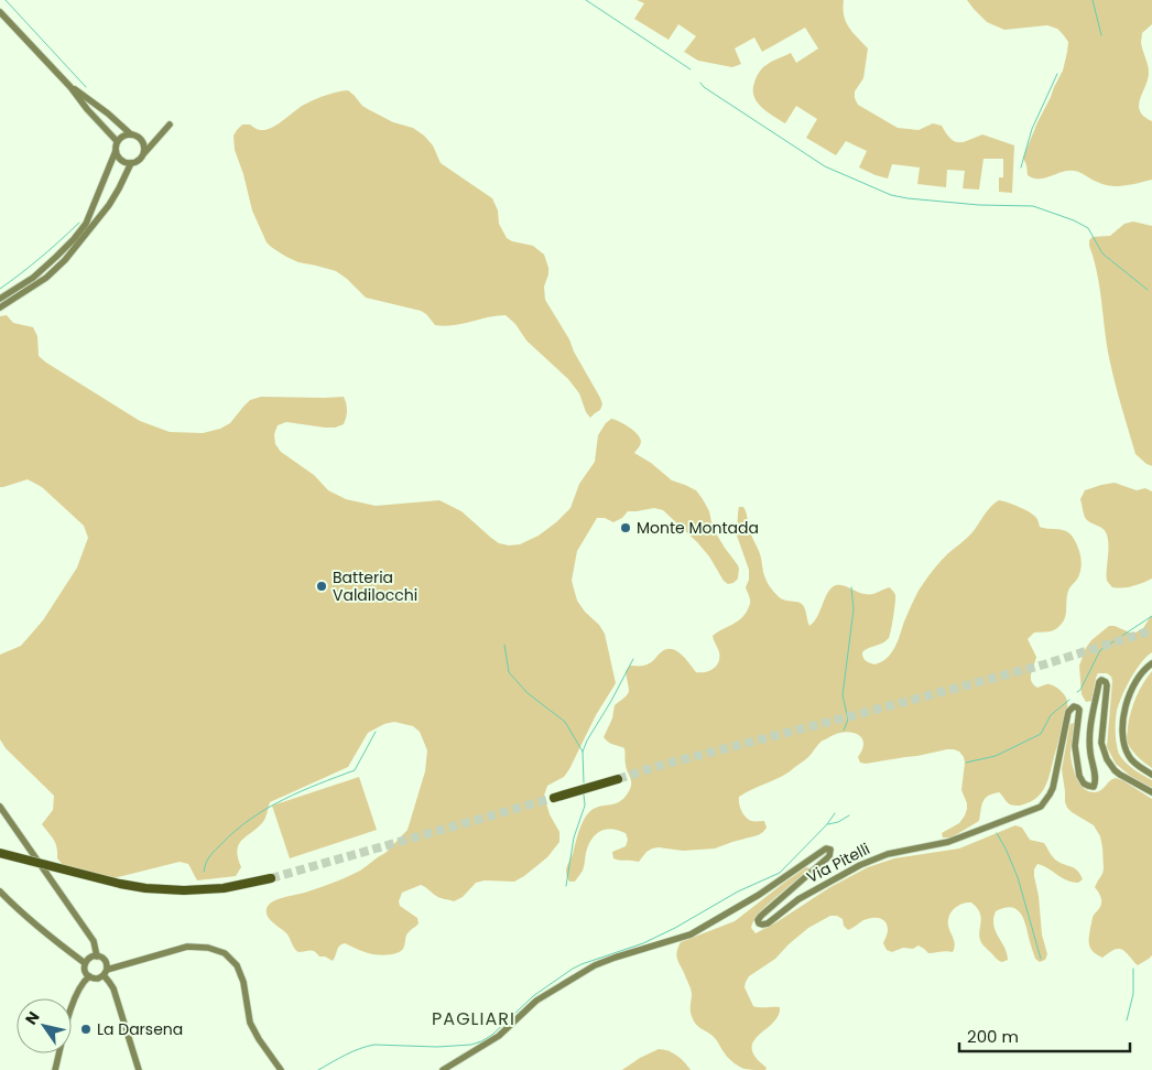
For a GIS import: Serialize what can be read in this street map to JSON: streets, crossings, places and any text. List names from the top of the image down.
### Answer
{
  "streets": {
    "street": ["Via Pitelli"]
  },
  "districts": ["PAGLIARI"],
  "places": ["Monte Montada", "Batteria Valdilocchi", "La Darsena"],
  "scale_bar": "200 m",
  "north": "top left"
}
